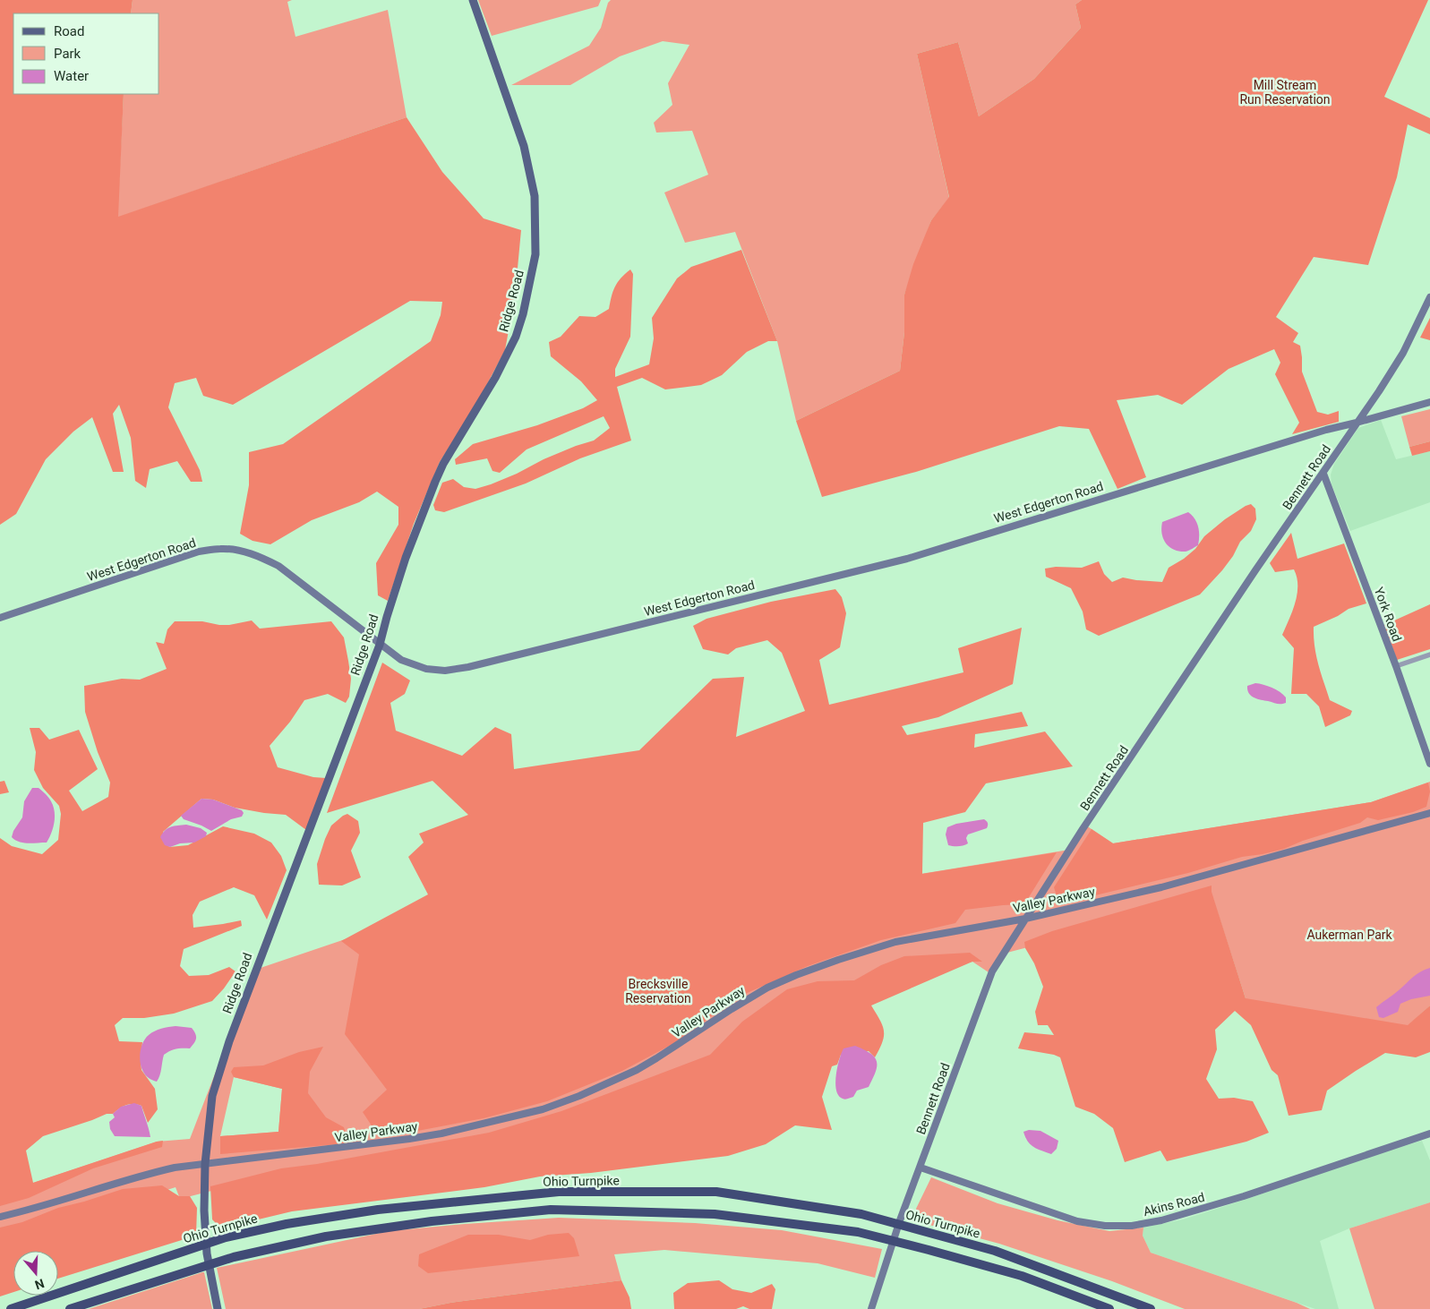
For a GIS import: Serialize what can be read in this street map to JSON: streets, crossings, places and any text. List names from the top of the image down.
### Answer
{
  "streets": {
    "highway": ["Ohio Turnpike"],
    "main road": ["Ridge Road"],
    "street": [
      "Bennett Road",
      "West Edgerton Road",
      "York Road",
      "Valley Parkway",
      "Akins Road"
    ]
  },
  "crossings": [
    ["Ridge Road", "West Edgerton Road"],
    ["Ridge Road", "Valley Parkway"],
    ["Bennett Road", "West Edgerton Road"],
    ["Bennett Road", "York Road"],
    ["Bennett Road", "Valley Parkway"],
    ["Bennett Road", "Akins Road"]
  ],
  "parks": ["Mill Stream Run Reservation", "Aukerman Park", "Brecksville Reservation"],
  "legend": ["Road", "Park", "Water"],
  "north": "bottom"
}
